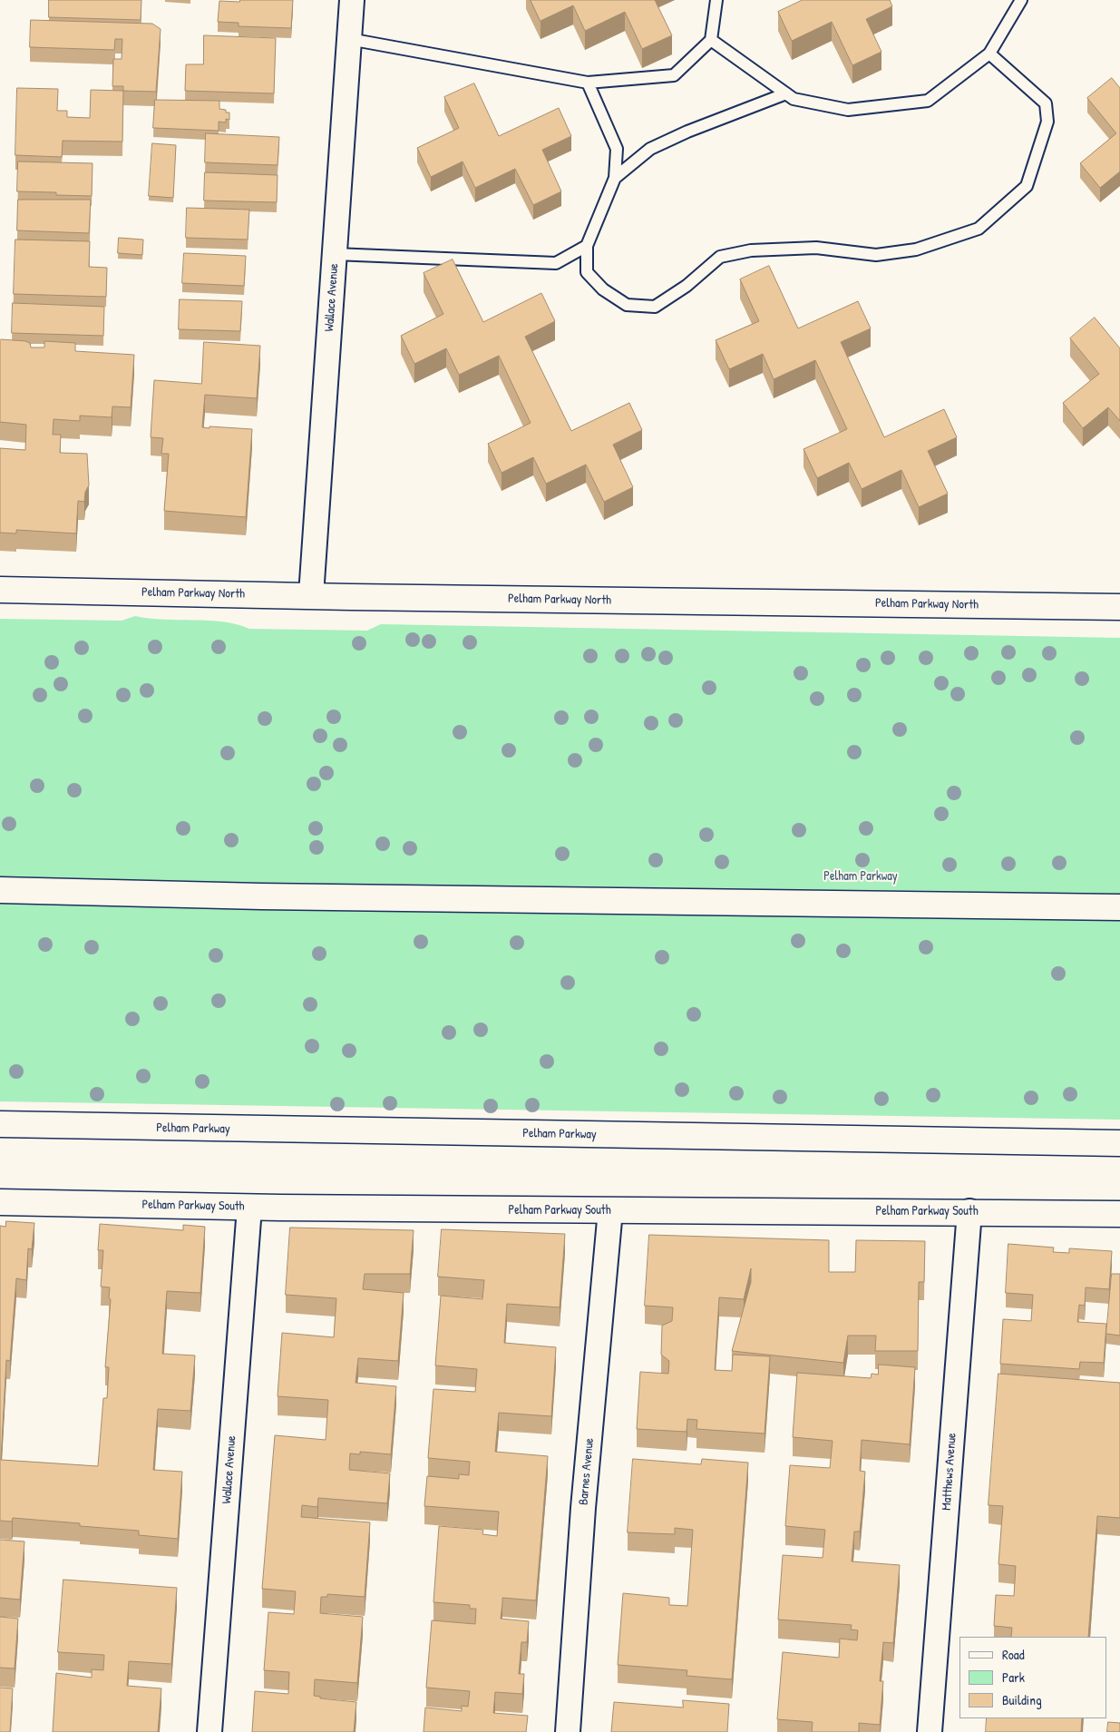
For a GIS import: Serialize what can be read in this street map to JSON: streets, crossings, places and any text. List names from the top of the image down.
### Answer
{
  "streets": {
    "street": [
      "Wallace Avenue",
      "Pelham Parkway North",
      "Pelham Parkway",
      "Pelham Parkway South",
      "Barnes Avenue",
      "Matthews Avenue"
    ]
  },
  "crossings": [
    ["Wallace Avenue", "Pelham Parkway North"],
    ["Wallace Avenue", "Pelham Parkway South"],
    ["Pelham Parkway South", "Barnes Avenue"],
    ["Pelham Parkway South", "Matthews Avenue"]
  ],
  "parks": ["Pelham Parkway"],
  "legend": ["Road", "Park", "Building"]
}
